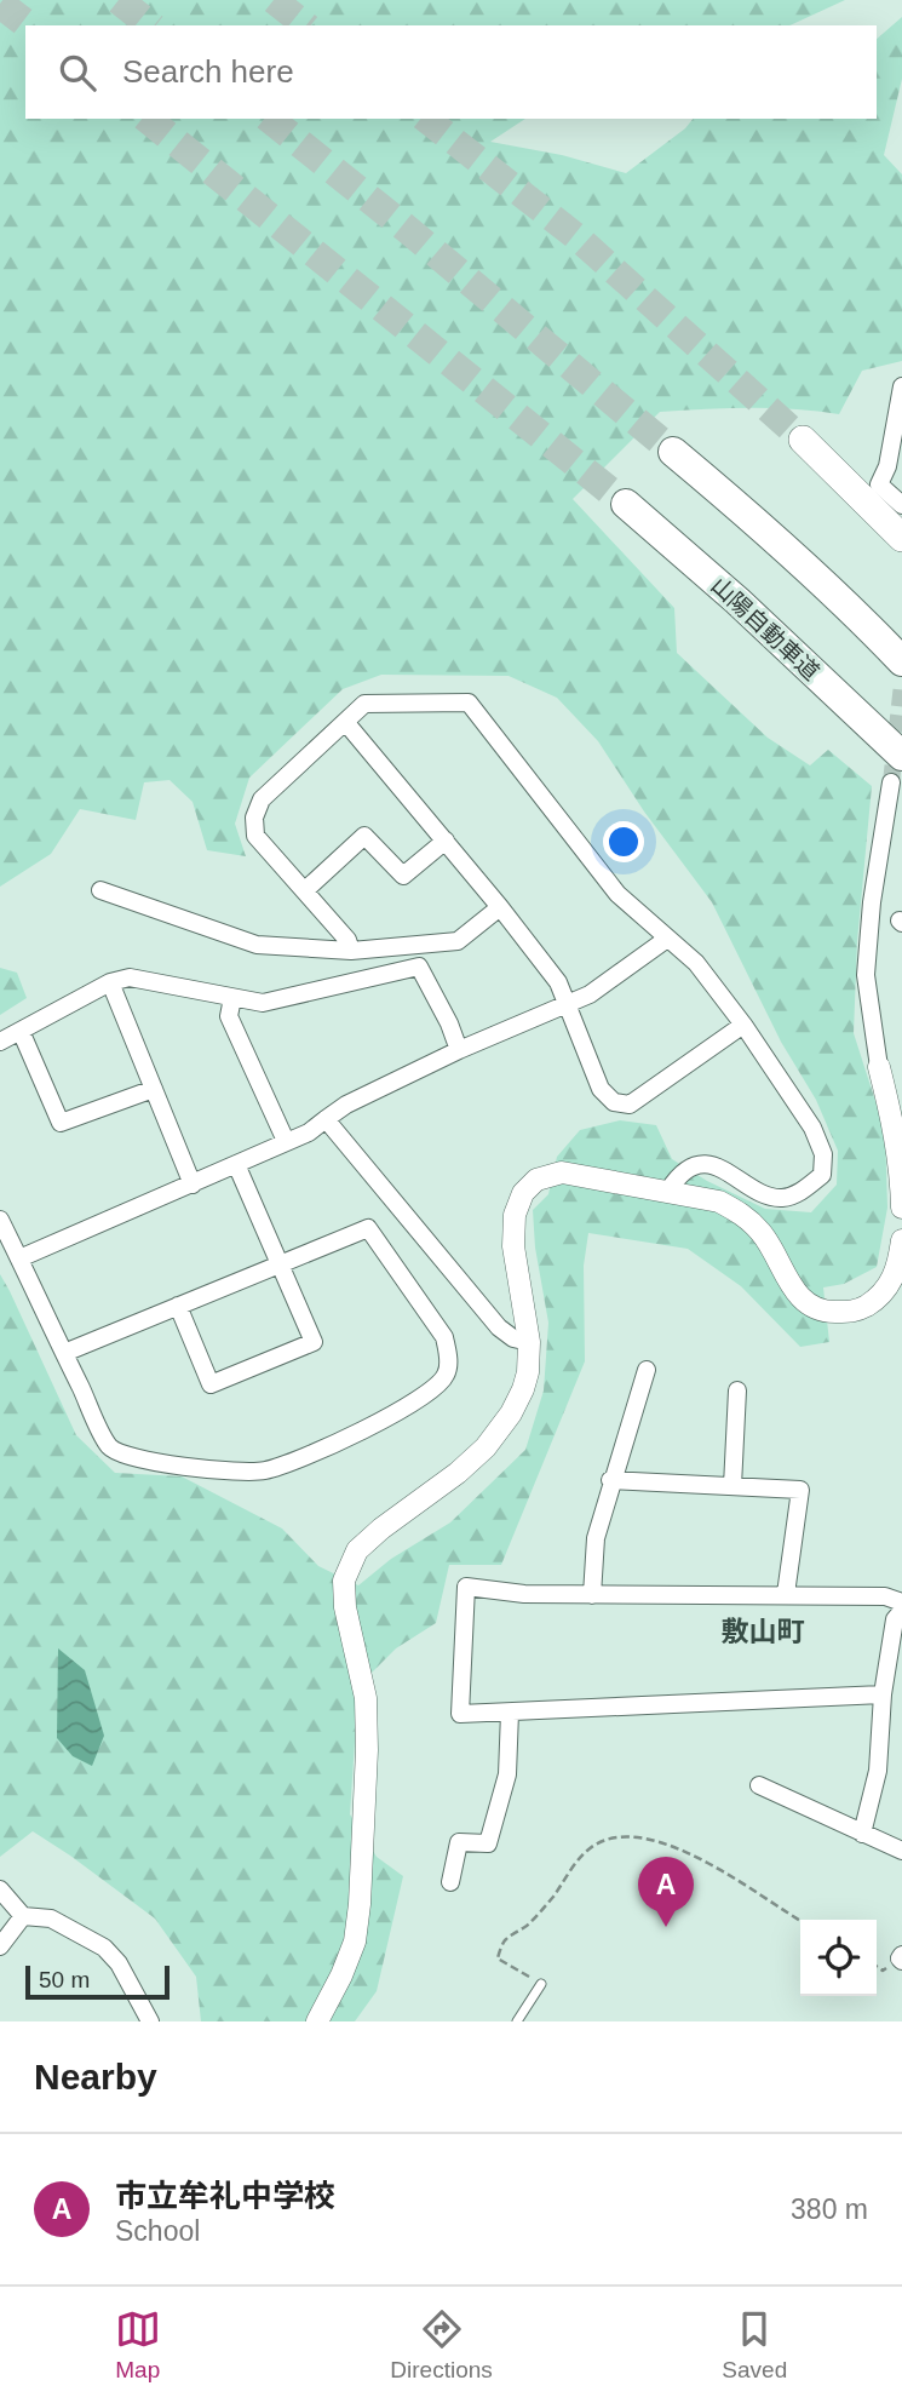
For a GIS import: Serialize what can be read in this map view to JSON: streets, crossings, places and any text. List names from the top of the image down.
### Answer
{
  "streets": {
    "highway": ["山陽自動車道"]
  },
  "districts": ["敷山町"],
  "scale_bar": "50 m",
  "page": {
    "search": "Search here",
    "pins": "A",
    "scale": "50 m",
    "heading": "Nearby",
    "list": [
      {
        "mark": "A",
        "name": "市立牟礼中学校",
        "note": "School",
        "value": "380 m"
      }
    ],
    "nav": ["Map", "Directions", "Saved"]
  }
}
